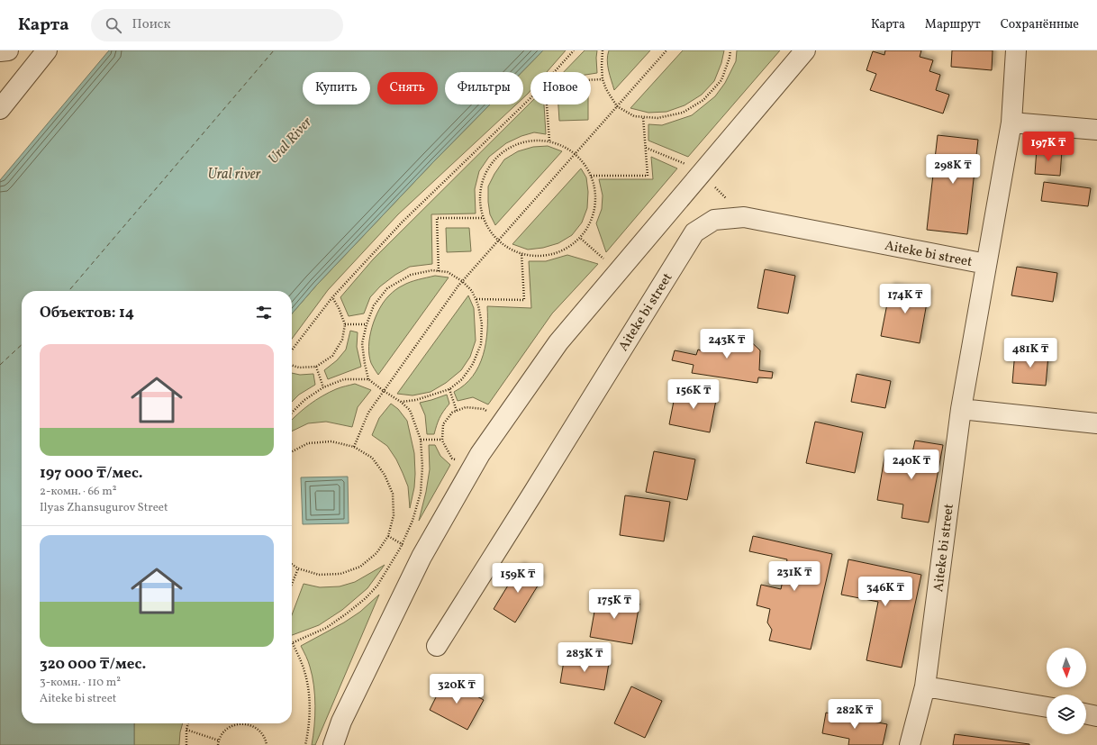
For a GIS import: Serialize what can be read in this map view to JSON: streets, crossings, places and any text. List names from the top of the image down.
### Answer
{
  "streets": {
    "street": ["Aiteke bi street"]
  },
  "water": ["Ural River", "Ural river"],
  "north": "bottom",
  "page": {
    "header": "Карта",
    "search": "Поиск",
    "nav": ["Карта", "Маршрут", "Сохранённые"],
    "chip": [
      "Купить",
      "Снять",
      "Фильтры",
      "Новое"
    ],
    "price": [
      "197K ₸",
      "298K ₸",
      "174K ₸",
      "243K ₸",
      "481K ₸",
      "156K ₸",
      "240K ₸",
      "231K ₸",
      "159K ₸",
      "346K ₸",
      "175K ₸",
      "283K ₸",
      "320K ₸",
      "282K ₸"
    ],
    "heading": "Объектов: 14",
    "list": [
      {
        "name": "197 000 ₸/мес.",
        "note": "2-комн. · 66 m² · Ilyas Zhansugurov Street"
      },
      {
        "name": "320 000 ₸/мес.",
        "note": "3-комн. · 110 m² · Aiteke bi street"
      }
    ]
  }
}
